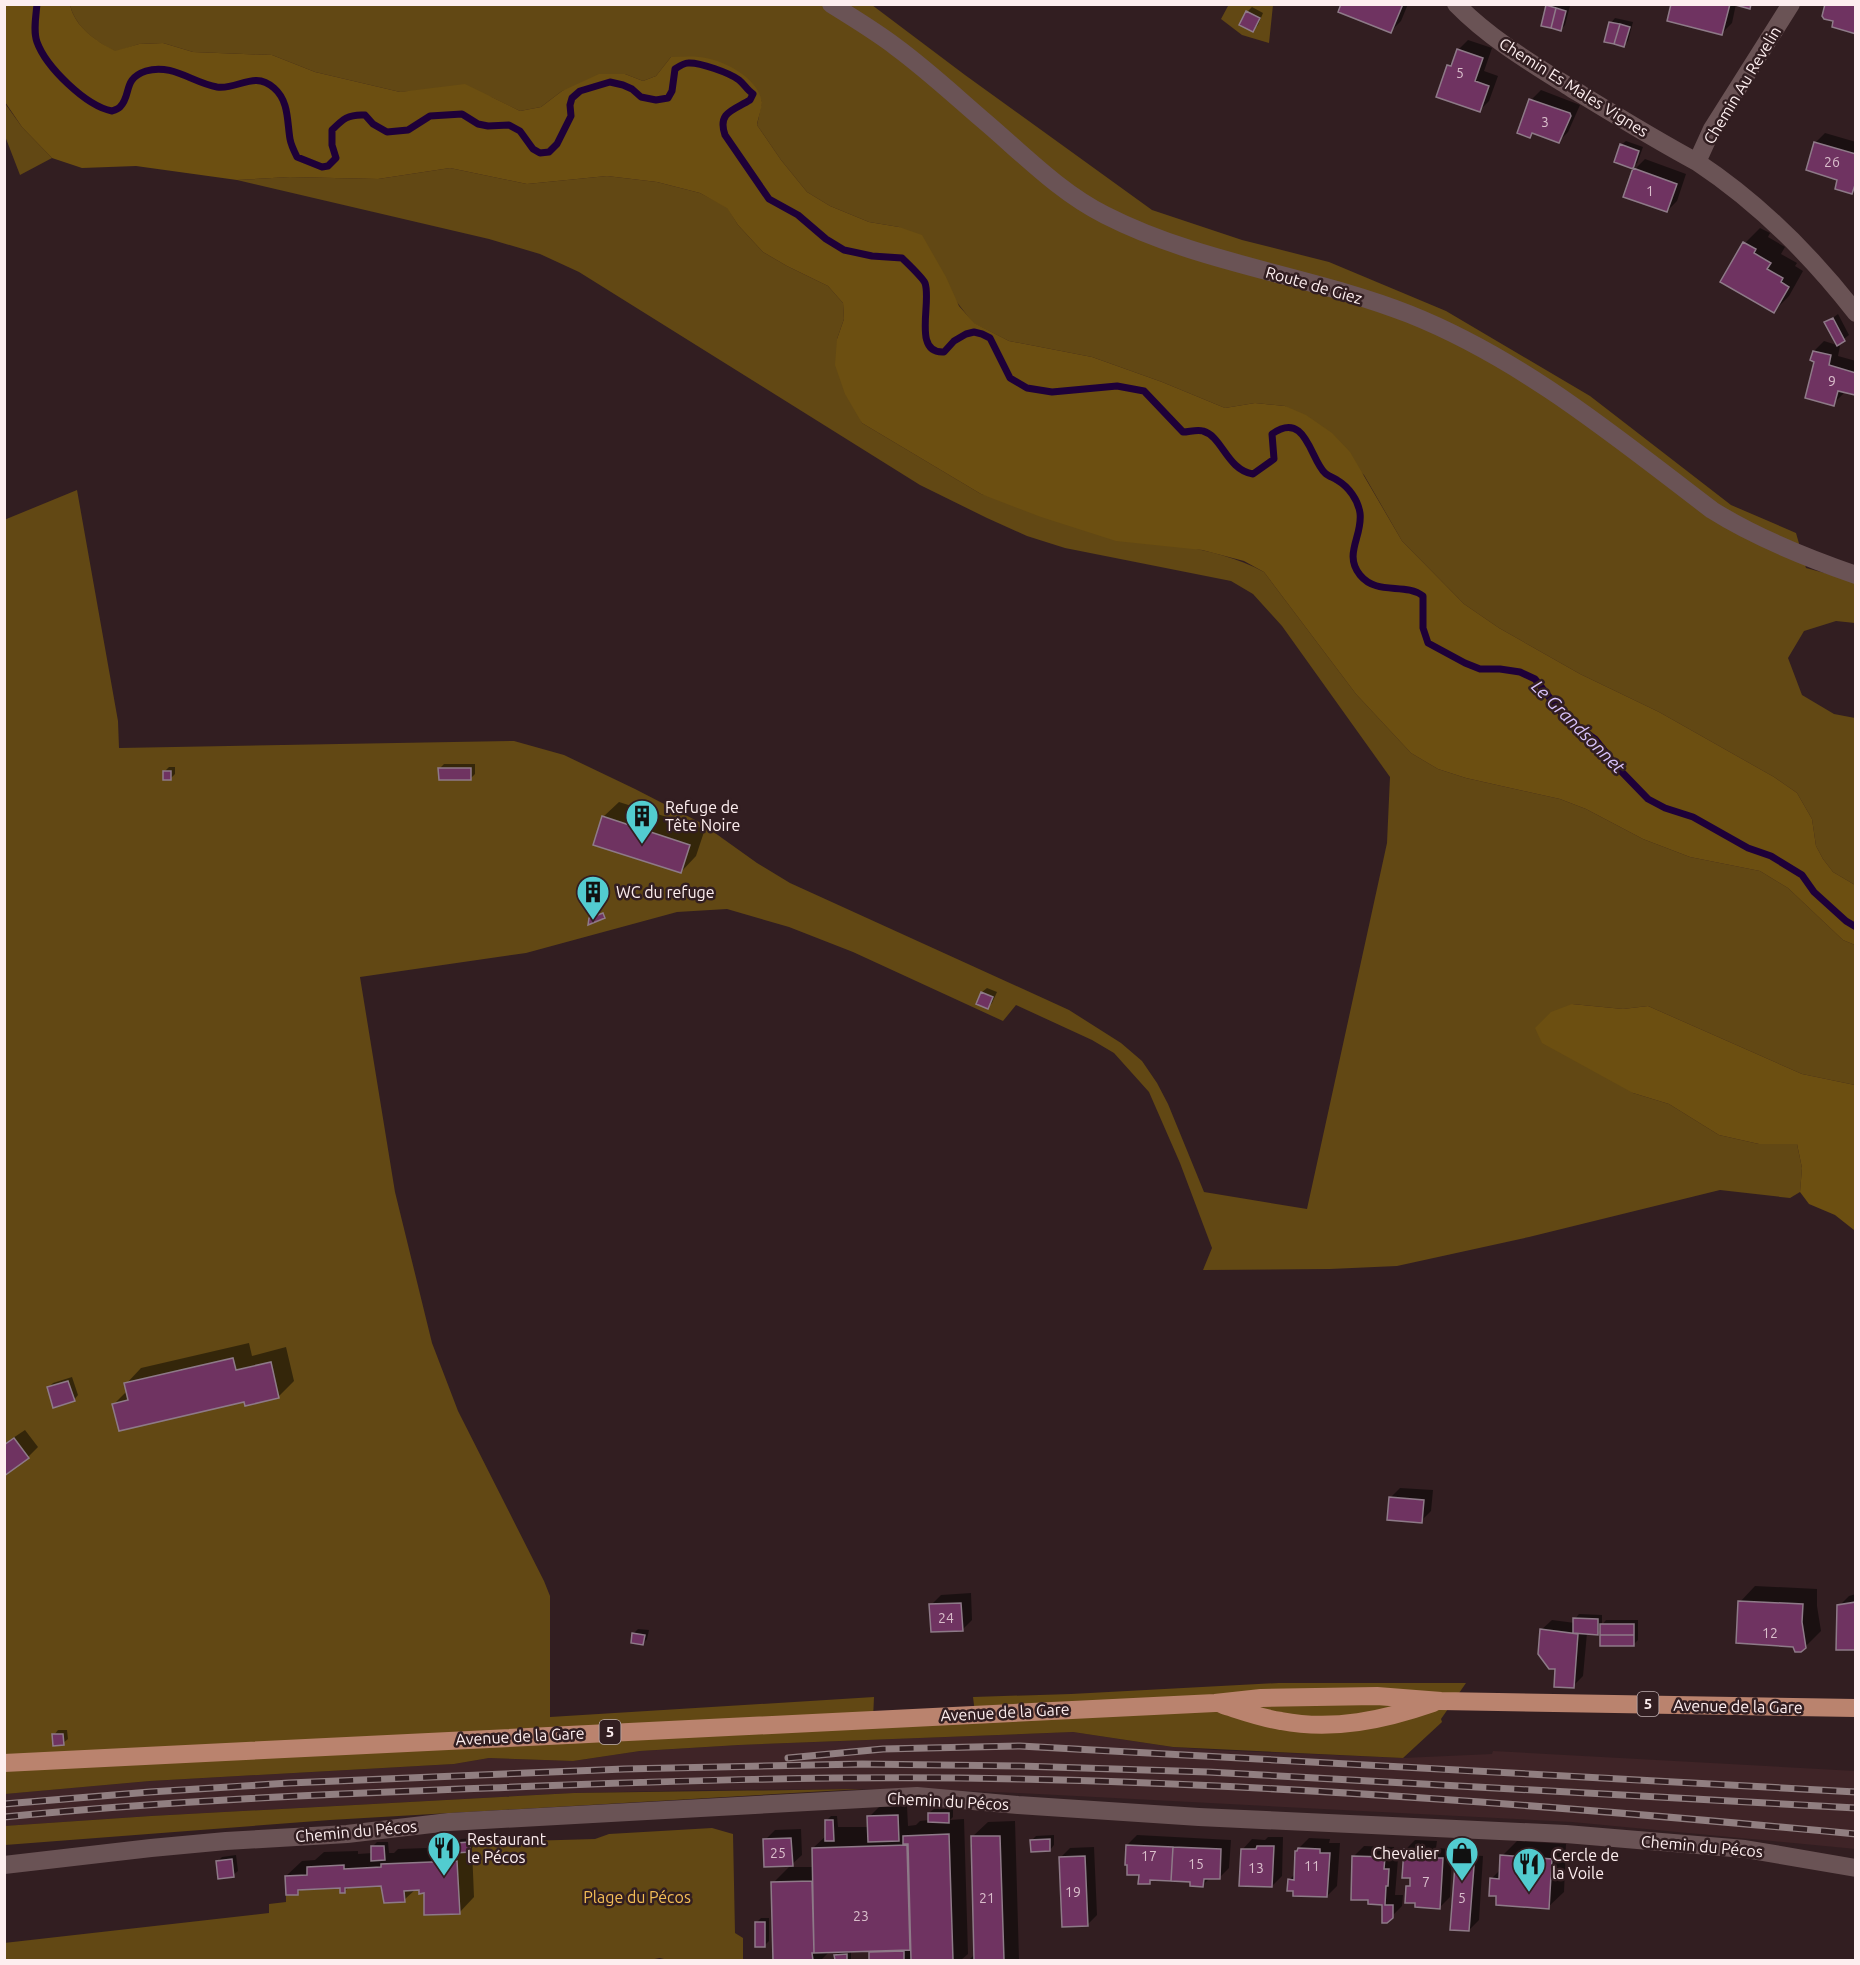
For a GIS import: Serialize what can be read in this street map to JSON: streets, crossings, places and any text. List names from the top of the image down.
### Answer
{
  "streets": {
    "main road": ["5", "Avenue de la Gare"],
    "street": [
      "Chemin Au Revelin",
      "Chemin Es Males Vignes",
      "Route de Giez",
      "Chemin du Pécos"
    ]
  },
  "crossings": [
    ["Chemin Au Revelin", "Chemin Es Males Vignes"]
  ],
  "water": ["Le Grandsonnet"],
  "parks": ["Plage du Pécos"],
  "places": {
    "building": ["Refuge de Tête Noire", "WC du refuge"],
    "restaurant": ["Restaurant le Pécos", "Cercle de la Voile"],
    "shop": ["Chevalier"]
  },
  "house_numbers": [
    "5",
    "3",
    "26",
    "1",
    "9",
    "24",
    "12",
    "25",
    "17",
    "15",
    "11",
    "13",
    "7",
    "19",
    "21",
    "5",
    "23"
  ]
}
